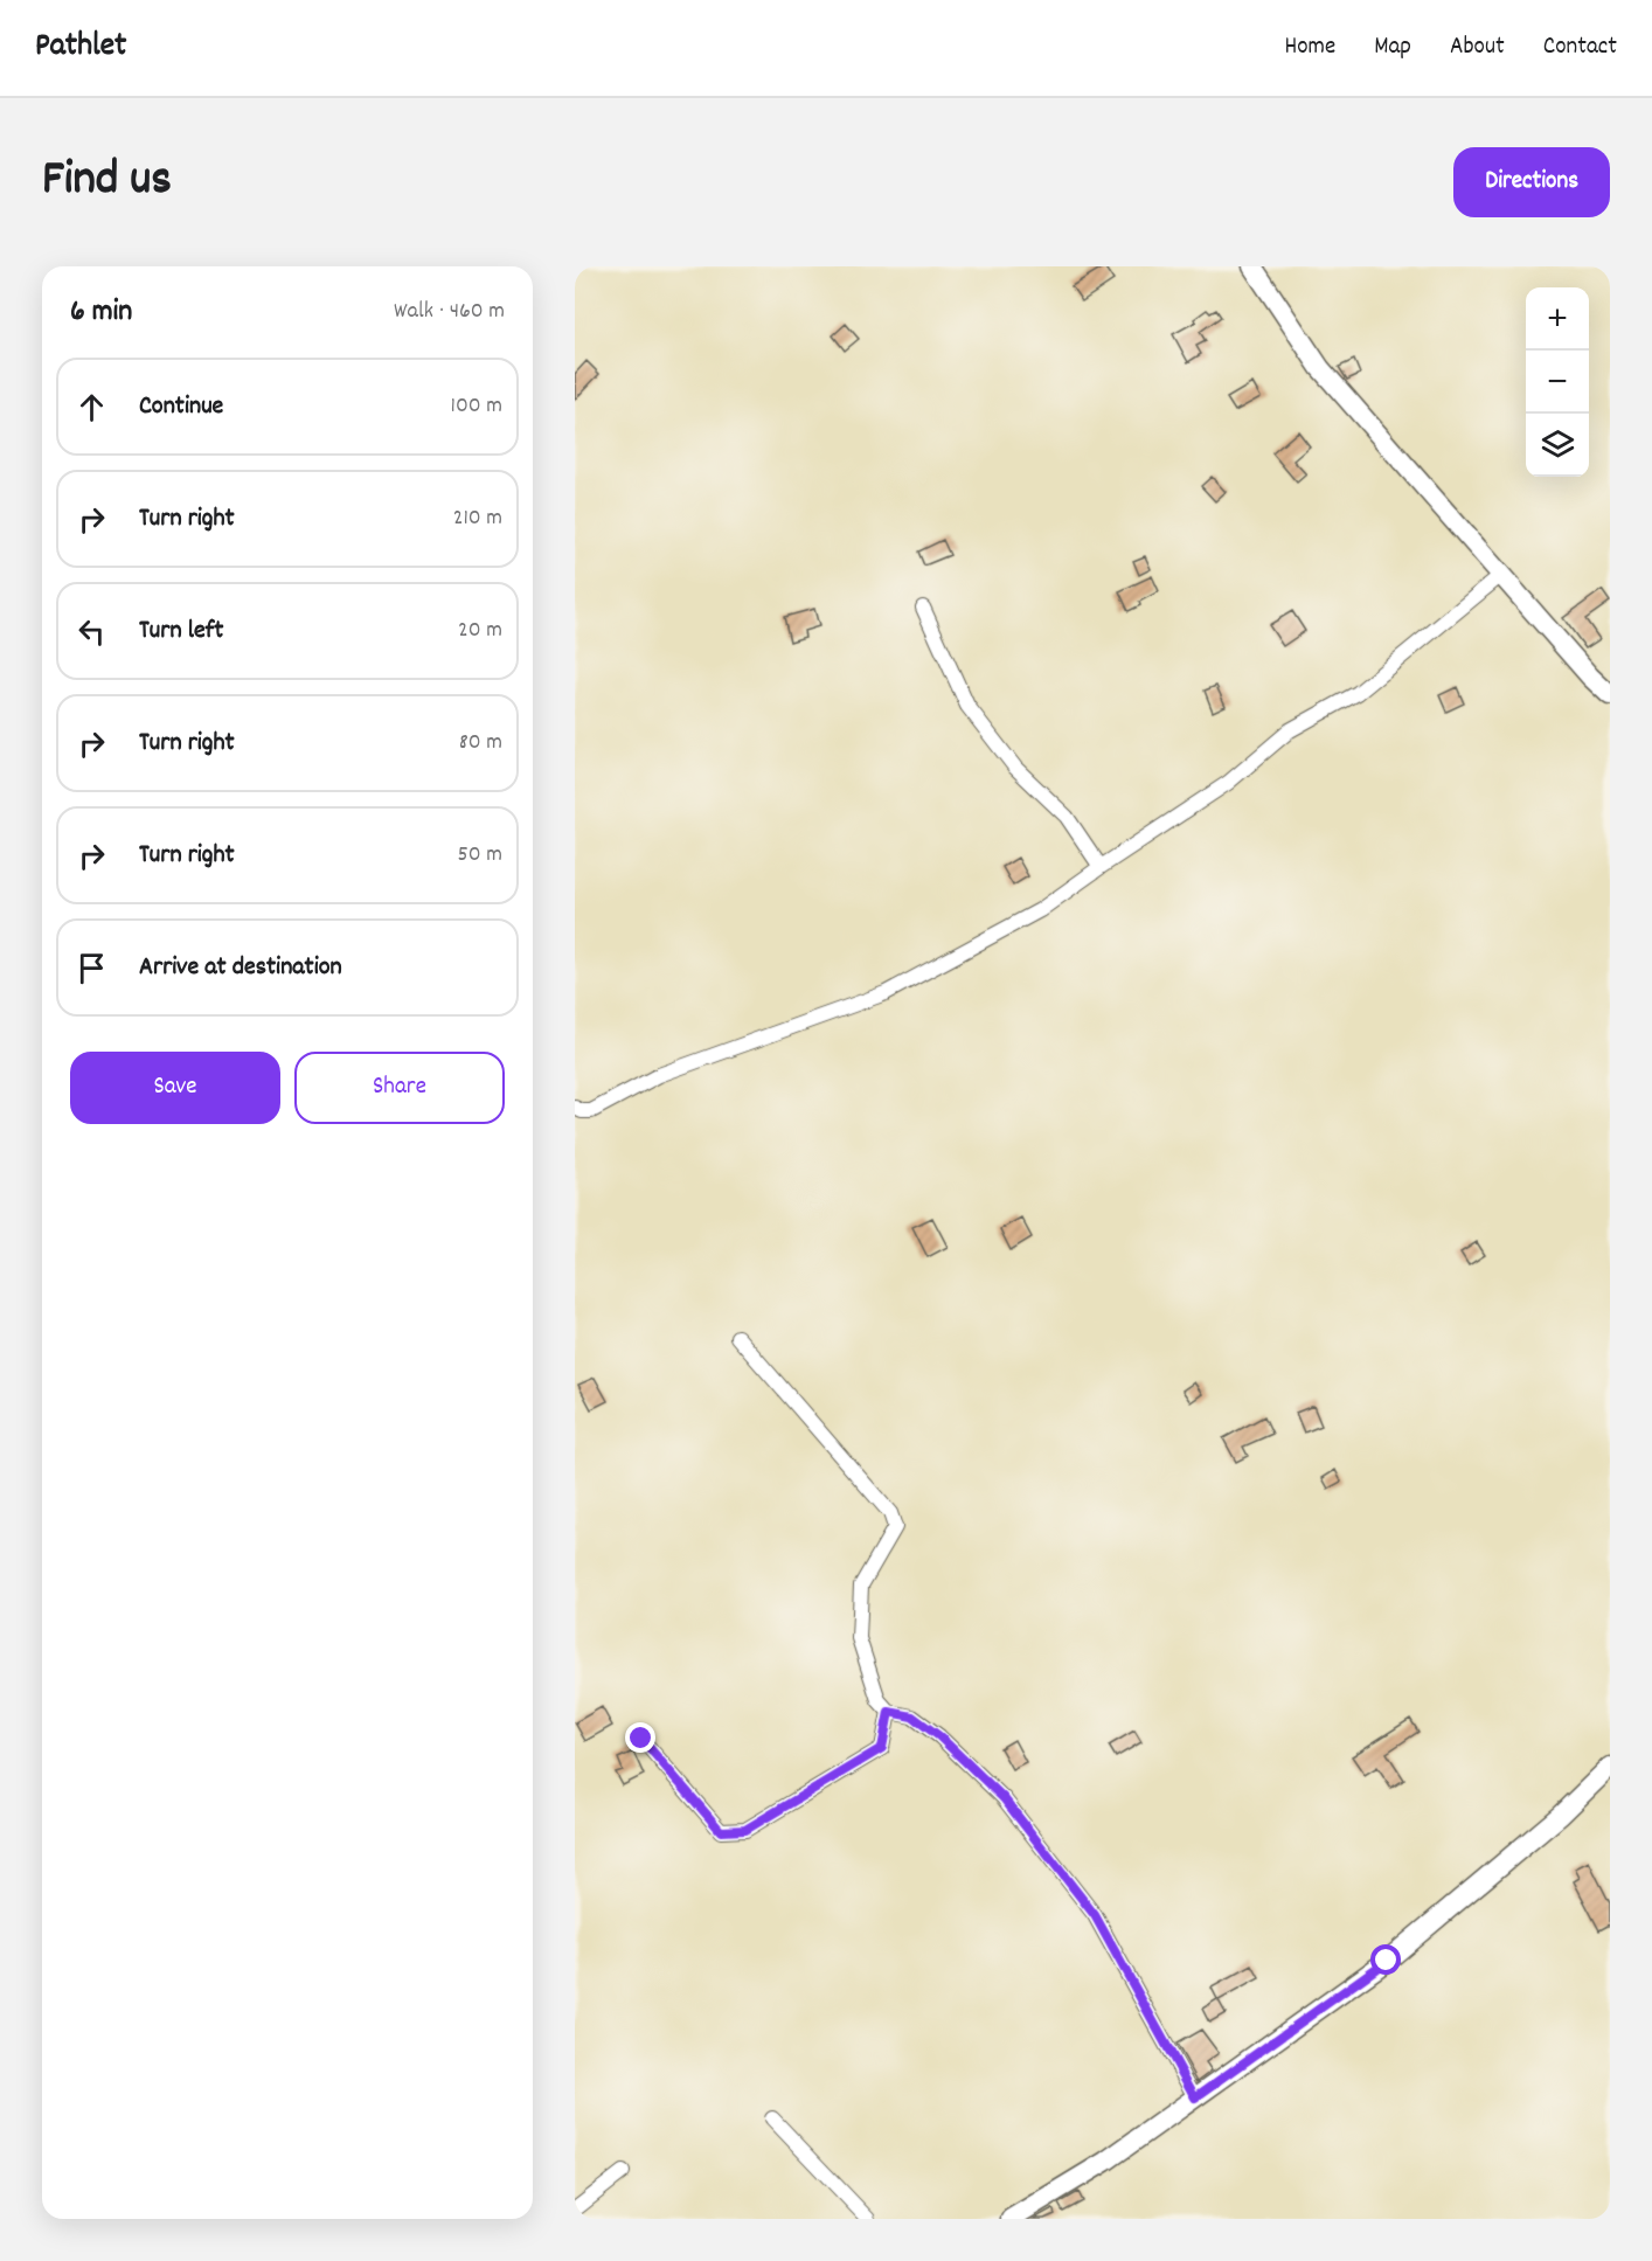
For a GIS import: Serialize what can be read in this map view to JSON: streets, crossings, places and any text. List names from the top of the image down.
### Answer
{
  "page": {
    "header": "Pathlet",
    "nav": [
      "Home",
      "Map",
      "About",
      "Contact"
    ],
    "title": "Find us",
    "buttons": [
      "Directions",
      ["Save", "Share"]
    ],
    "heading": ["6 min", "Walk · 460 m"],
    "map_buttons": ["+", "−"],
    "list": [
      ["Continue", "100 m"],
      ["Turn right", "210 m"],
      ["Turn left", "20 m"],
      ["Turn right", "80 m"],
      ["Turn right", "50 m"],
      "Arrive at destination"
    ]
  }
}
